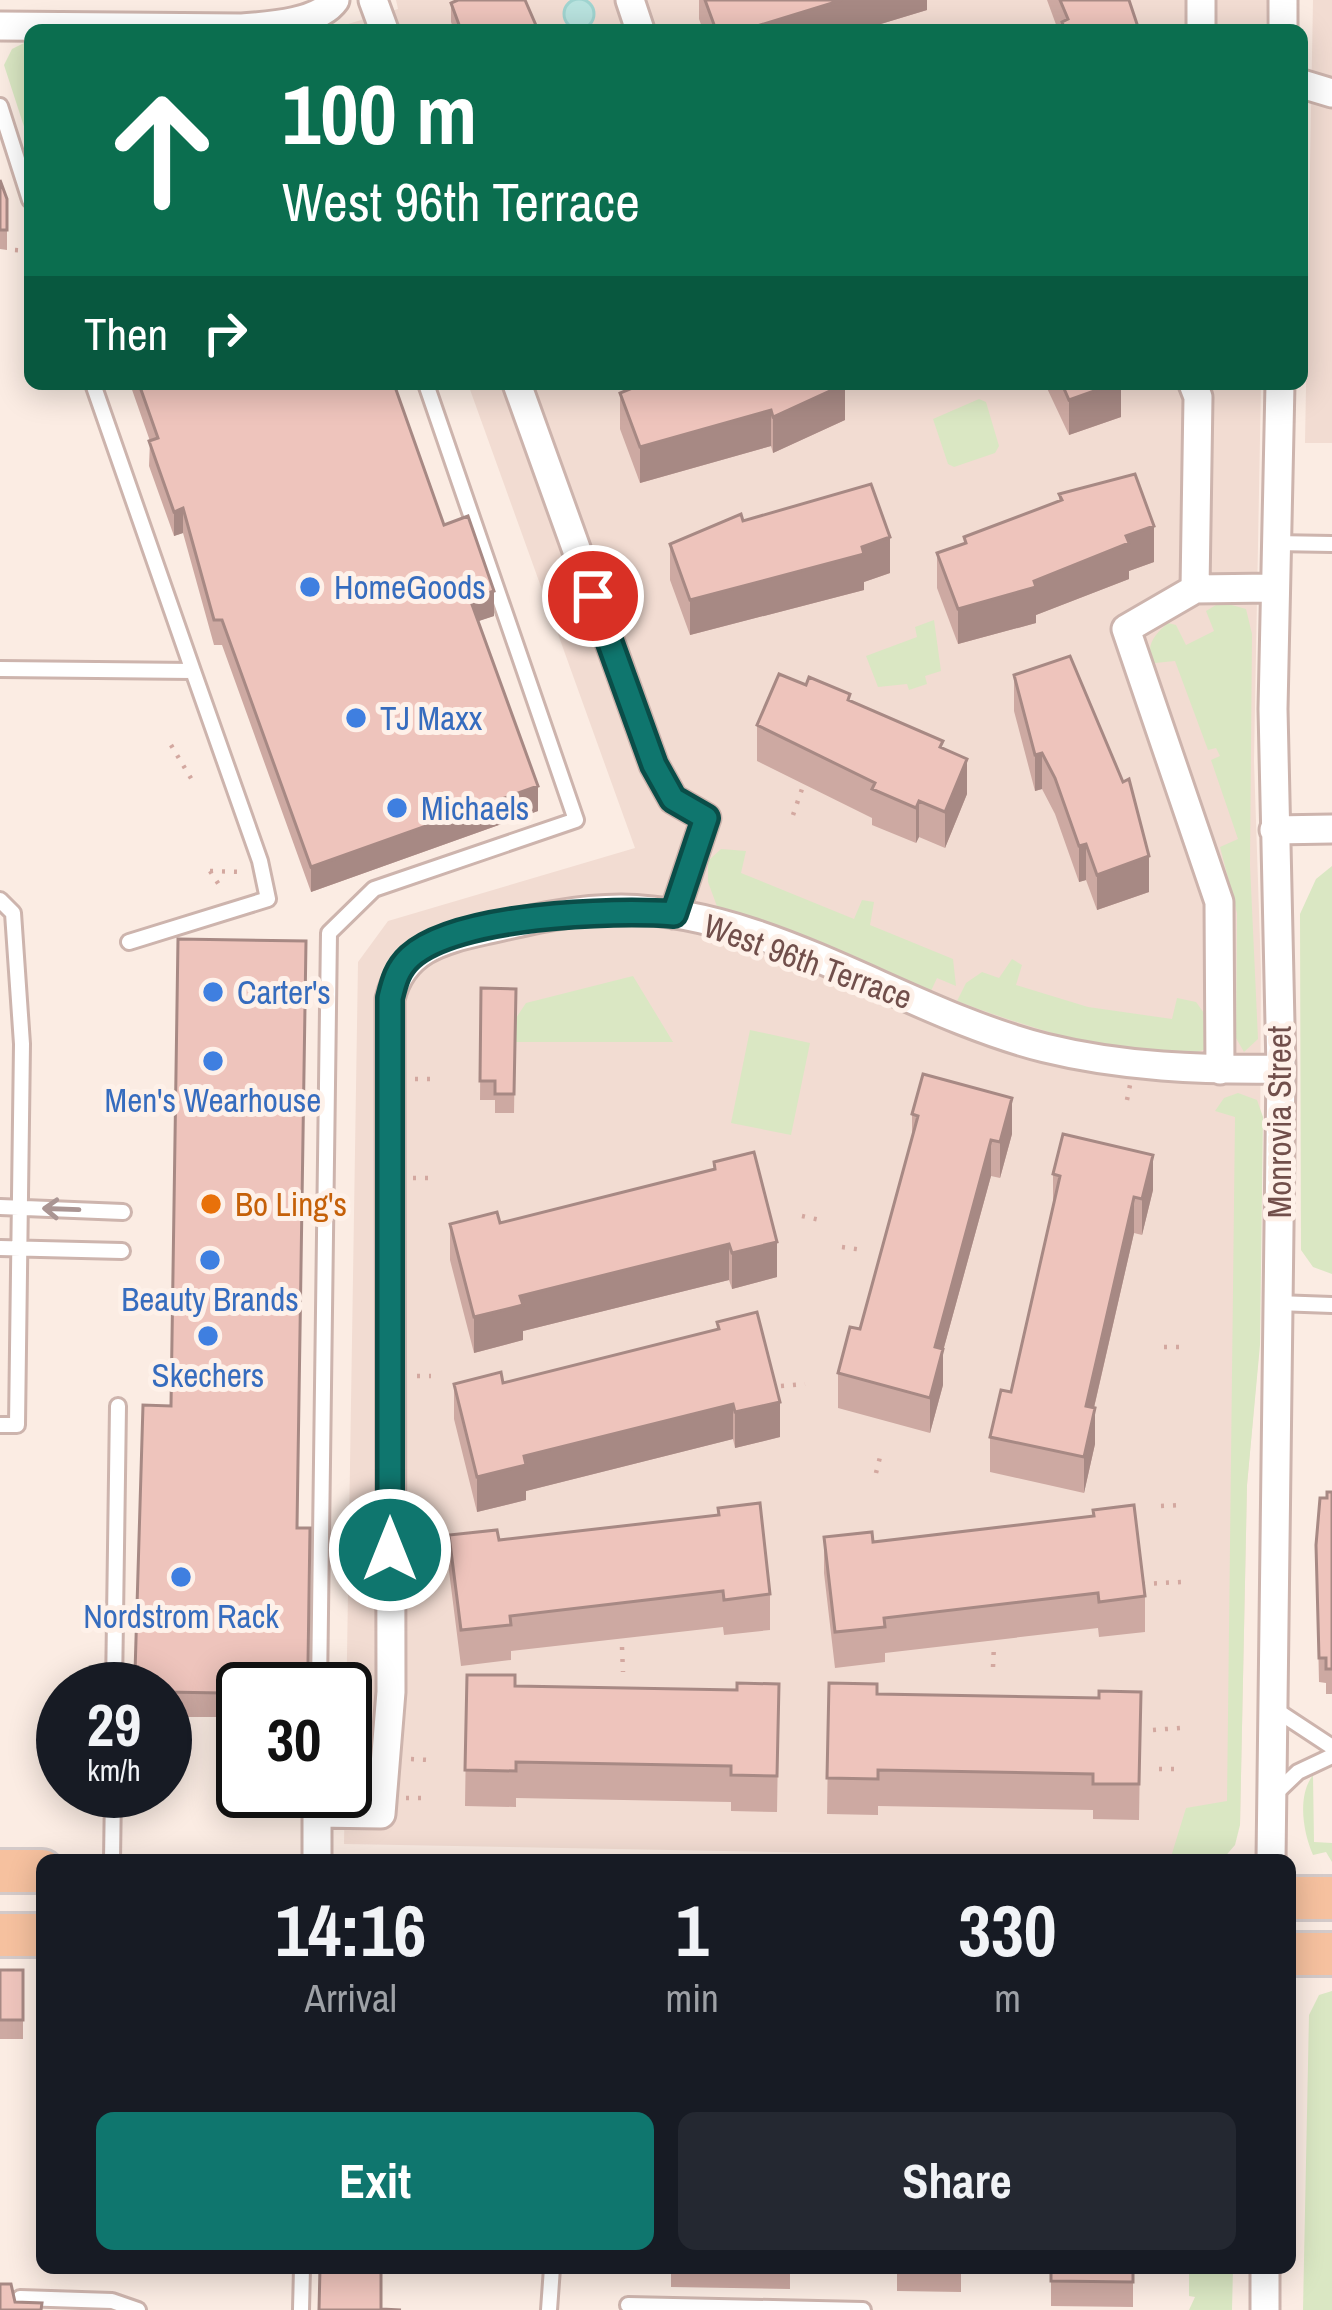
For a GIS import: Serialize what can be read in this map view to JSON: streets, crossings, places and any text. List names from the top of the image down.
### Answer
{
  "streets": {
    "street": ["West 96th Terrace", "Monrovia Street"]
  },
  "crossings": [
    ["West 96th Terrace", "Monrovia Street"]
  ],
  "places": [
    "HomeGoods",
    "TJ Maxx",
    "Michaels",
    "Carter's",
    "Men's Wearhouse",
    "Bo Ling's",
    "Beauty Brands",
    "Skechers",
    "Nordstrom Rack"
  ],
  "page": {
    "turn": ["100 m", "West 96th Terrace"],
    "then": "Then",
    "speed": "29 km/h",
    "limit": "30",
    "eta": [
      "14:16",
      "Arrival",
      "1",
      "min",
      "330",
      "m"
    ],
    "buttons": ["Exit", "Share"]
  }
}
